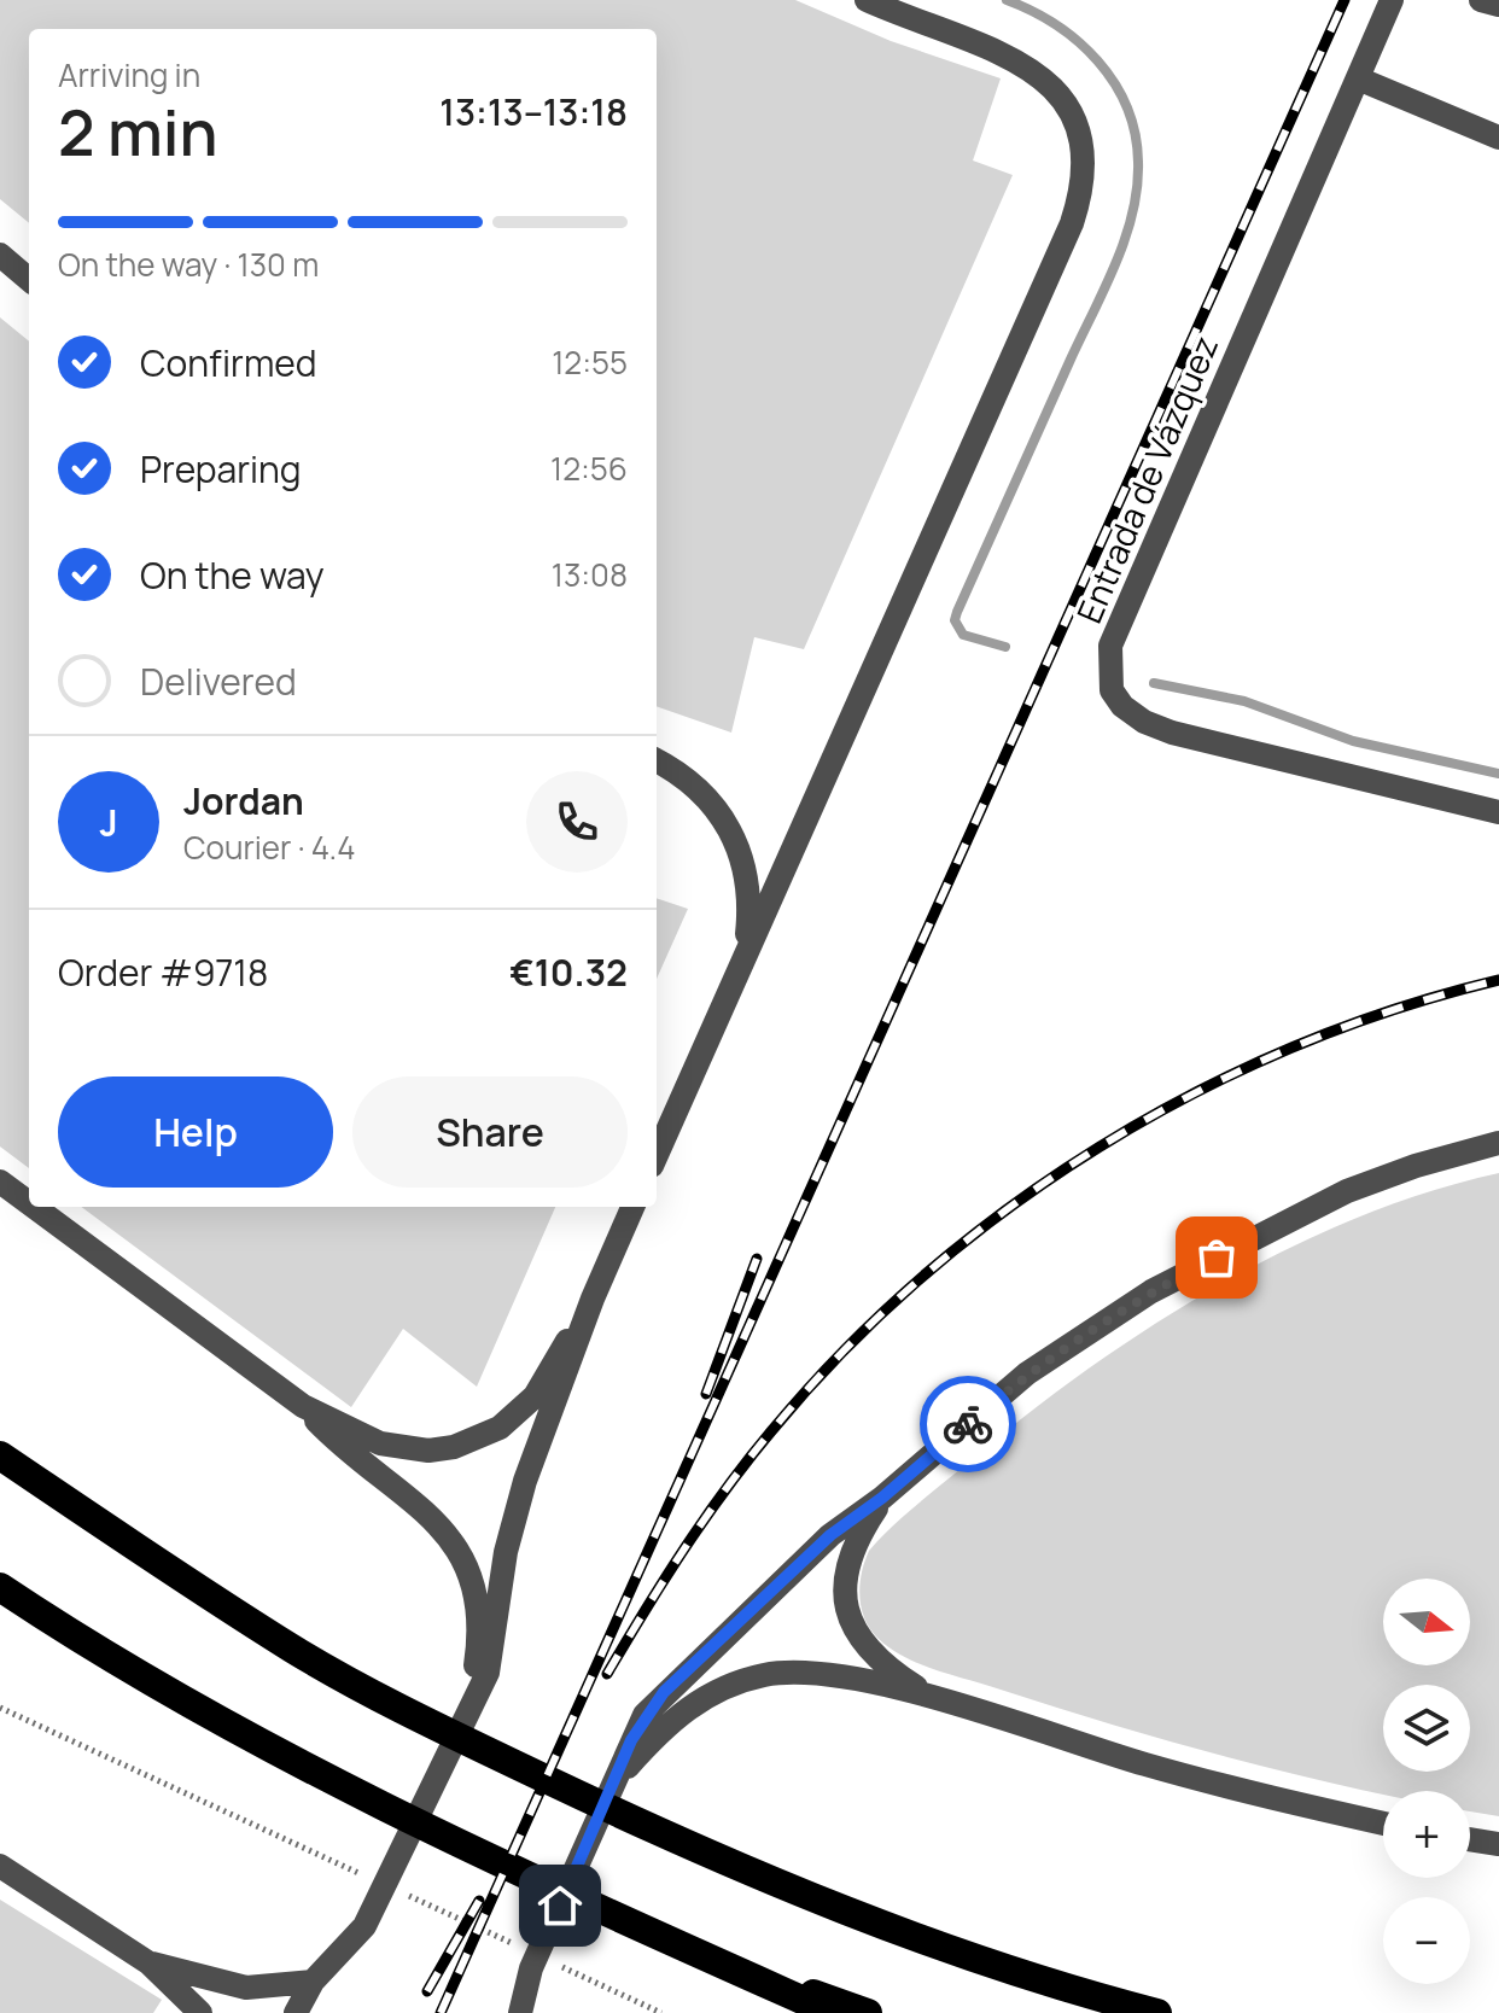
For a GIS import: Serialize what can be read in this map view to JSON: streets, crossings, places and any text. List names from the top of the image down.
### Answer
{
  "streets": {
    "street": ["Entrada de Vázquez"]
  },
  "north": "right",
  "page": {
    "heading": ["2 min", "Arriving in", "13:13–13:18"],
    "panel": [
      "Jordan",
      "Courier · 4.4",
      "Order #9718",
      "€10.32"
    ],
    "bar": "On the way · 130 m",
    "list": [
      ["Confirmed", "12:55"],
      ["Preparing", "12:56"],
      ["On the way", "13:08"],
      "Delivered"
    ],
    "round": "J",
    "buttons": ["Help", "Share"],
    "map_buttons": ["+", "−"]
  }
}
